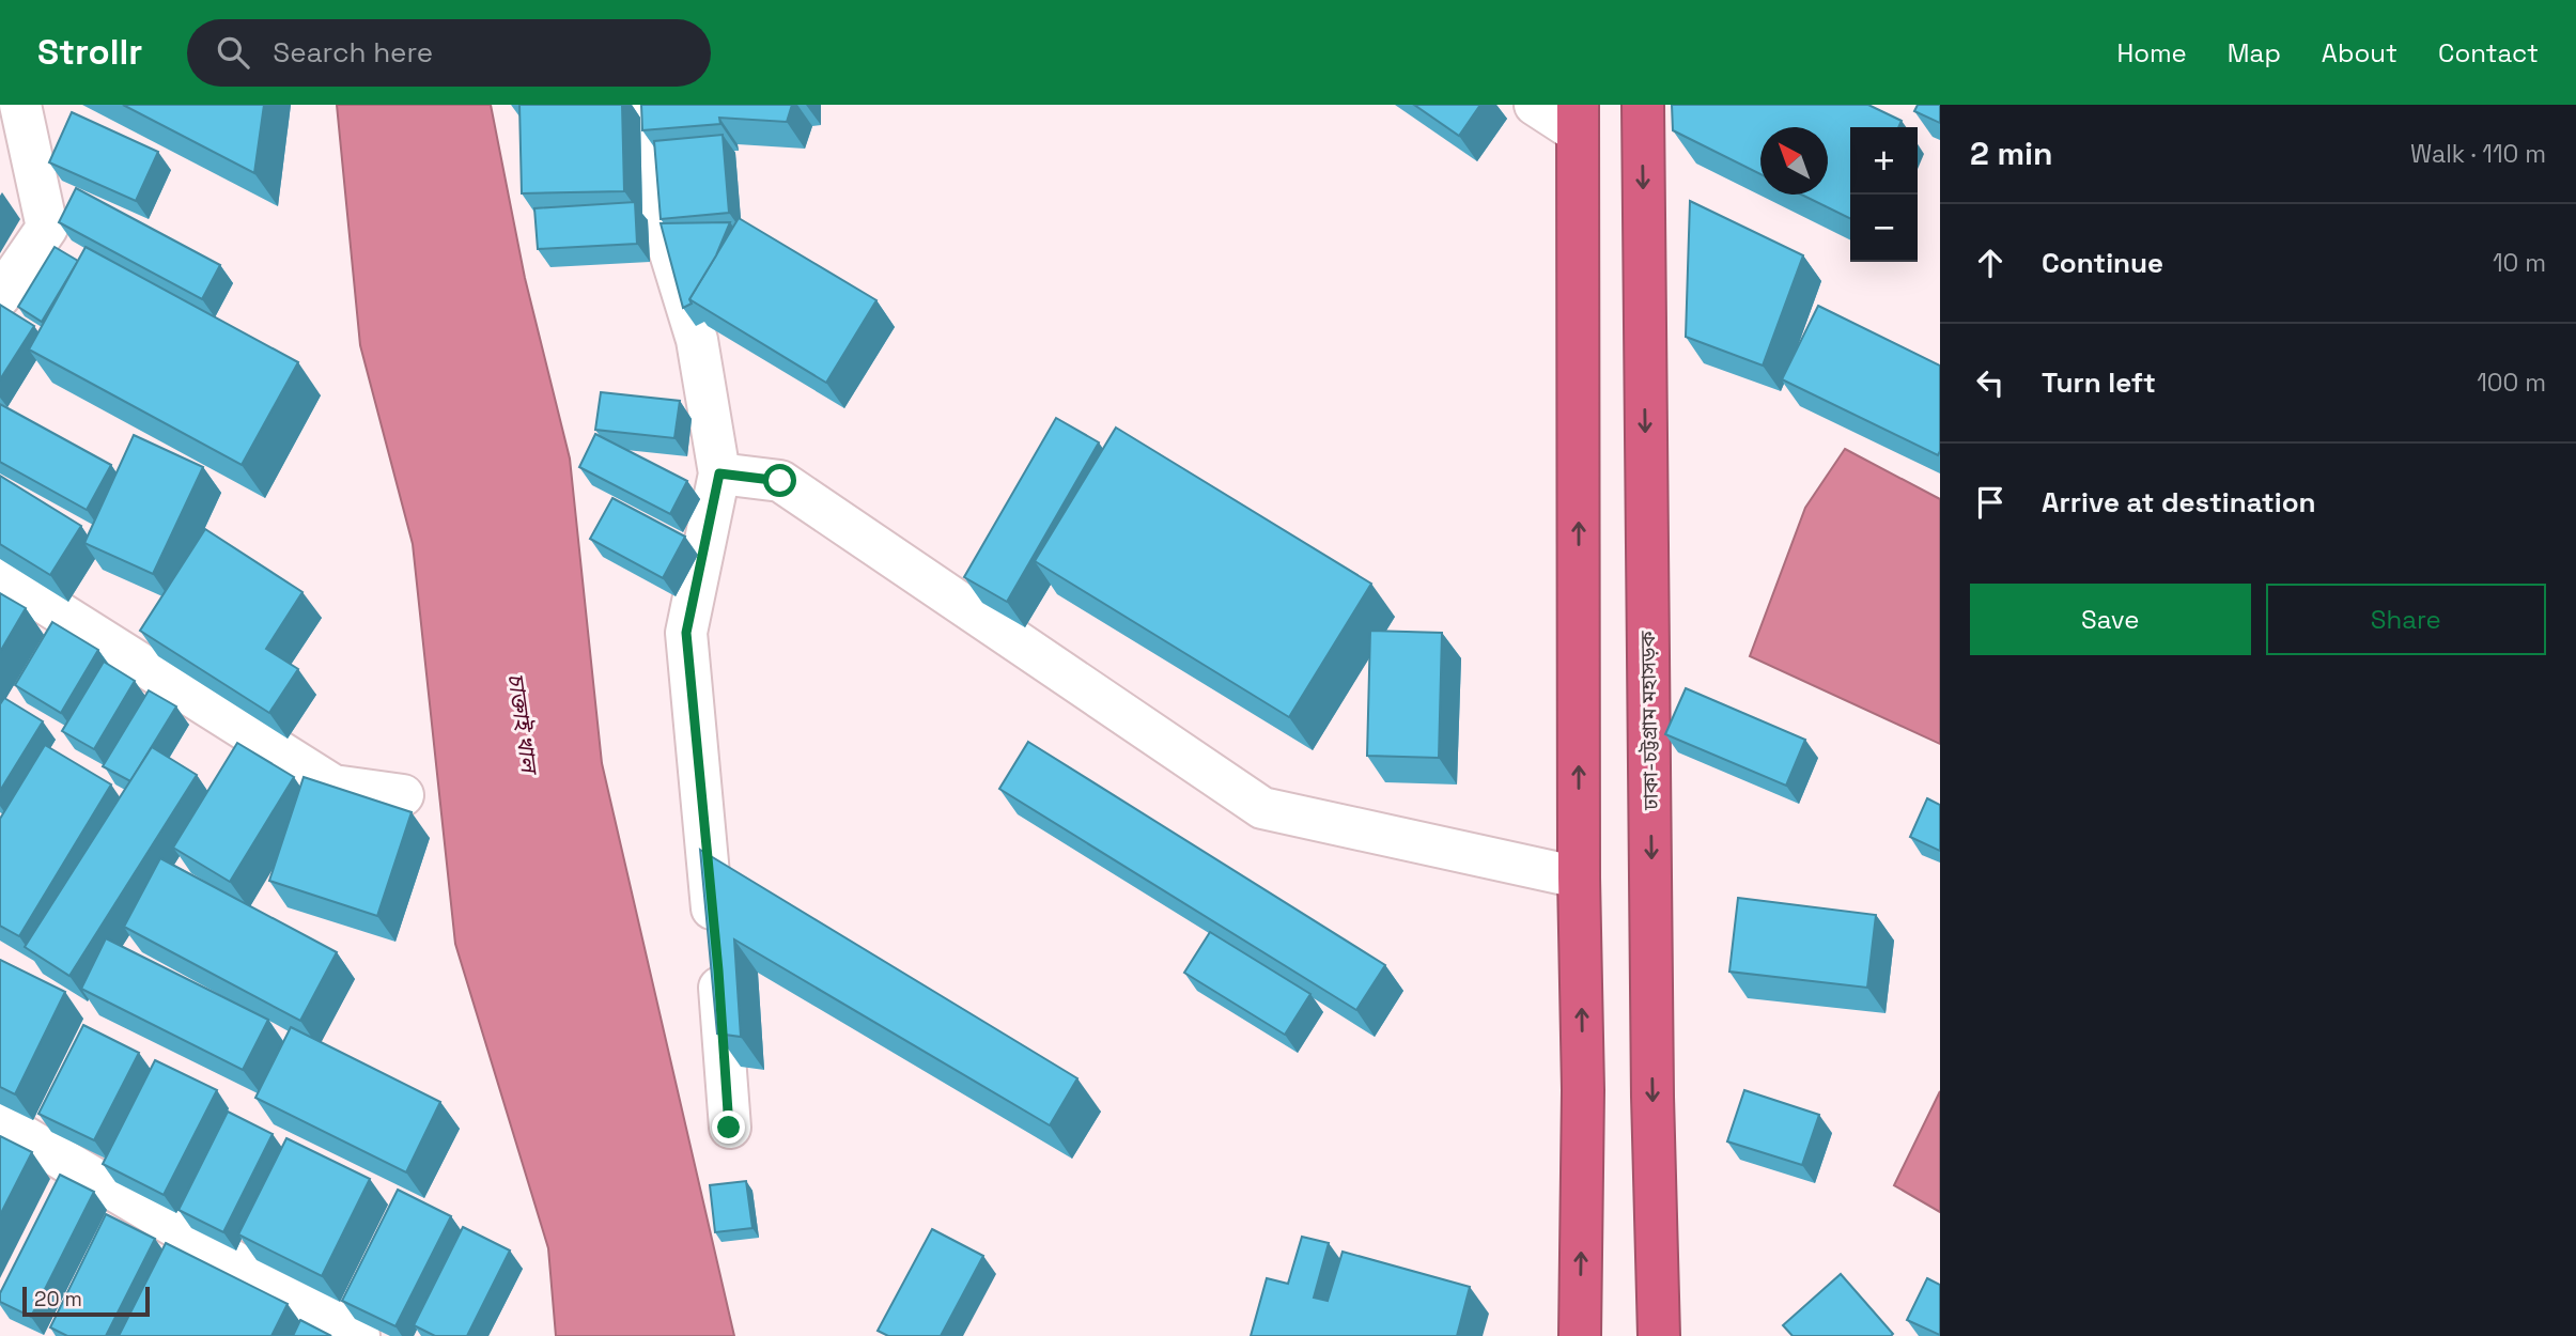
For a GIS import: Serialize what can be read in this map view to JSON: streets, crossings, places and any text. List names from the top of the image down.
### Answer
{
  "streets": {
    "highway": ["ঢাকা-চট্টগ্রাম মহাসড়ক"]
  },
  "water": ["চাক্তাই খাল"],
  "scale_bar": "20 m",
  "north": "top left",
  "page": {
    "header": "Strollr",
    "search": "Search here",
    "nav": [
      "Home",
      "Map",
      "About",
      "Contact"
    ],
    "heading": ["2 min", "Walk · 110 m"],
    "map_buttons": ["+", "−"],
    "list": [
      ["Continue", "10 m"],
      ["Turn left", "100 m"],
      "Arrive at destination"
    ],
    "buttons": ["Save", "Share"],
    "scale": "20 m"
  }
}
